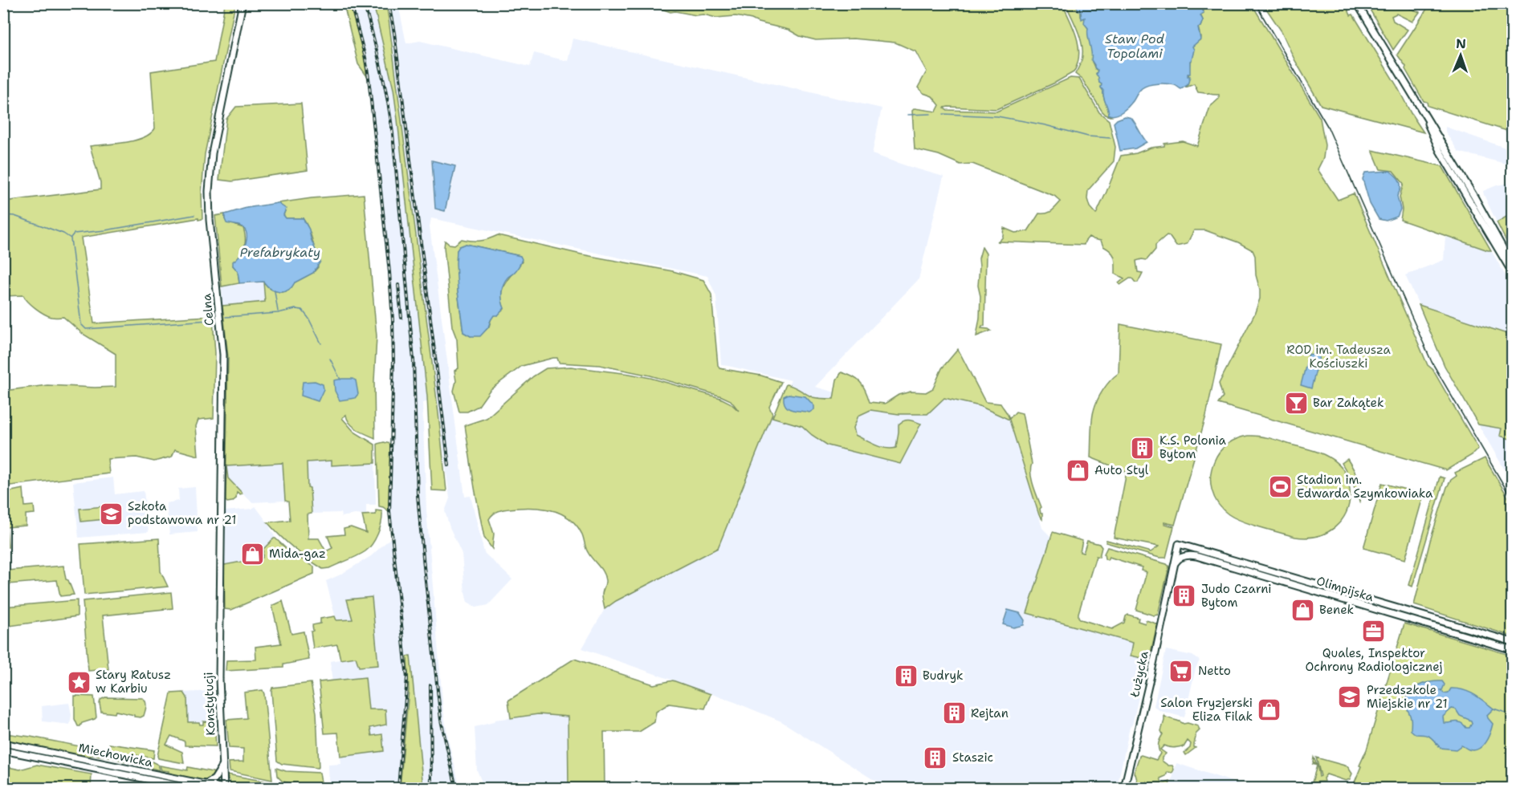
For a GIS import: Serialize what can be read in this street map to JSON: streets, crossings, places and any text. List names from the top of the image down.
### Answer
{
  "streets": {
    "street": [
      "Celna",
      "Olimpijska",
      "Łużycka",
      "Konstytucji",
      "Miechowicka"
    ]
  },
  "crossings": [
    ["Celna", "Konstytucji"],
    ["Olimpijska", "Łużycka"],
    ["Konstytucji", "Miechowicka"]
  ],
  "water": ["Staw Pod Topolami", "Prefabrykaty"],
  "parks": ["ROD im. Tadeusza Kościuszki"],
  "places": {
    "bar": ["Bar Zakątek"],
    "building": [
      "K.S. Polonia Bytom",
      "Judo Czarni Bytom",
      "Budryk",
      "Rejtan",
      "Staszic"
    ],
    "shop": [
      "Auto Styl",
      "Mida-gaz",
      "Benek",
      "Salon Fryzjerski Eliza Filak"
    ],
    "sports": ["Stadion im. Edwarda Szymkowiaka"],
    "school or university": ["Szkoła podstawowa nr 21", "Przedszkole Miejskie nr 21"],
    "office": ["Quales, Inspektor Ochrony Radiologicznej"],
    "supermarket": ["Netto"],
    "place": ["Stary Ratusz w Karbiu"]
  },
  "north": "top"
}
